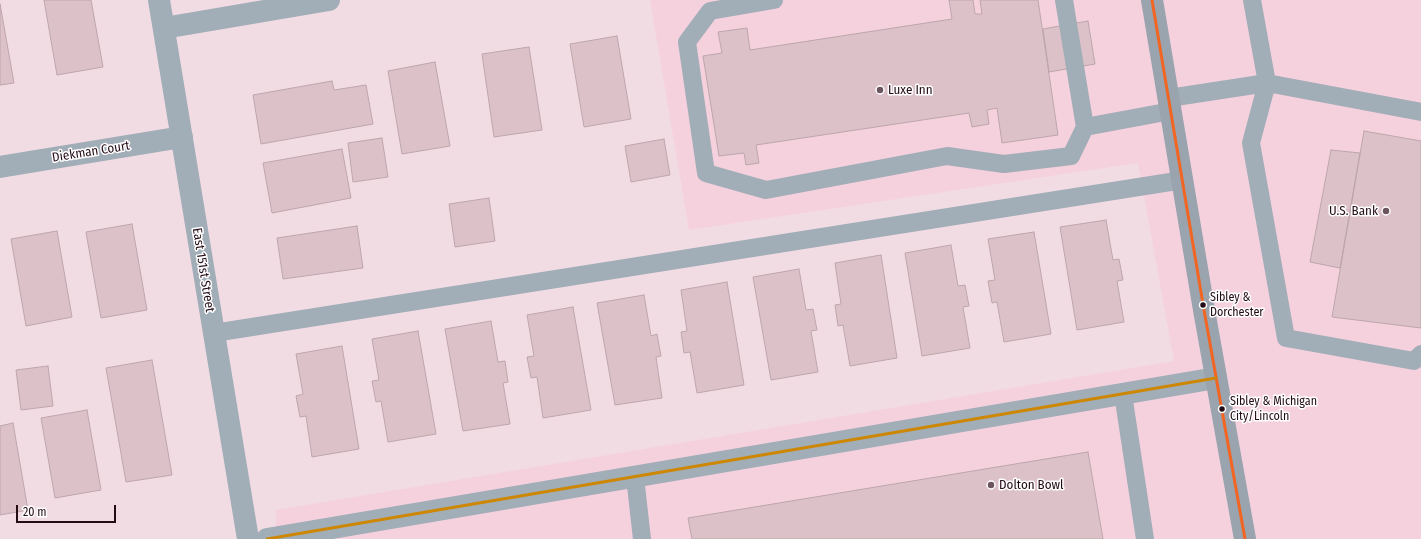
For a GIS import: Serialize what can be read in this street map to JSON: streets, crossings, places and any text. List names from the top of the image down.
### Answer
{
  "streets": {
    "street": ["Diekman Court", "East 151st Street"]
  },
  "crossings": [
    ["Diekman Court", "East 151st Street"]
  ],
  "places": [
    "Luxe Inn",
    "U.S. Bank",
    "Sibley & Dorchester",
    "Sibley & Michigan City/Lincoln",
    "Dolton Bowl"
  ],
  "scale_bar": "20 m"
}
